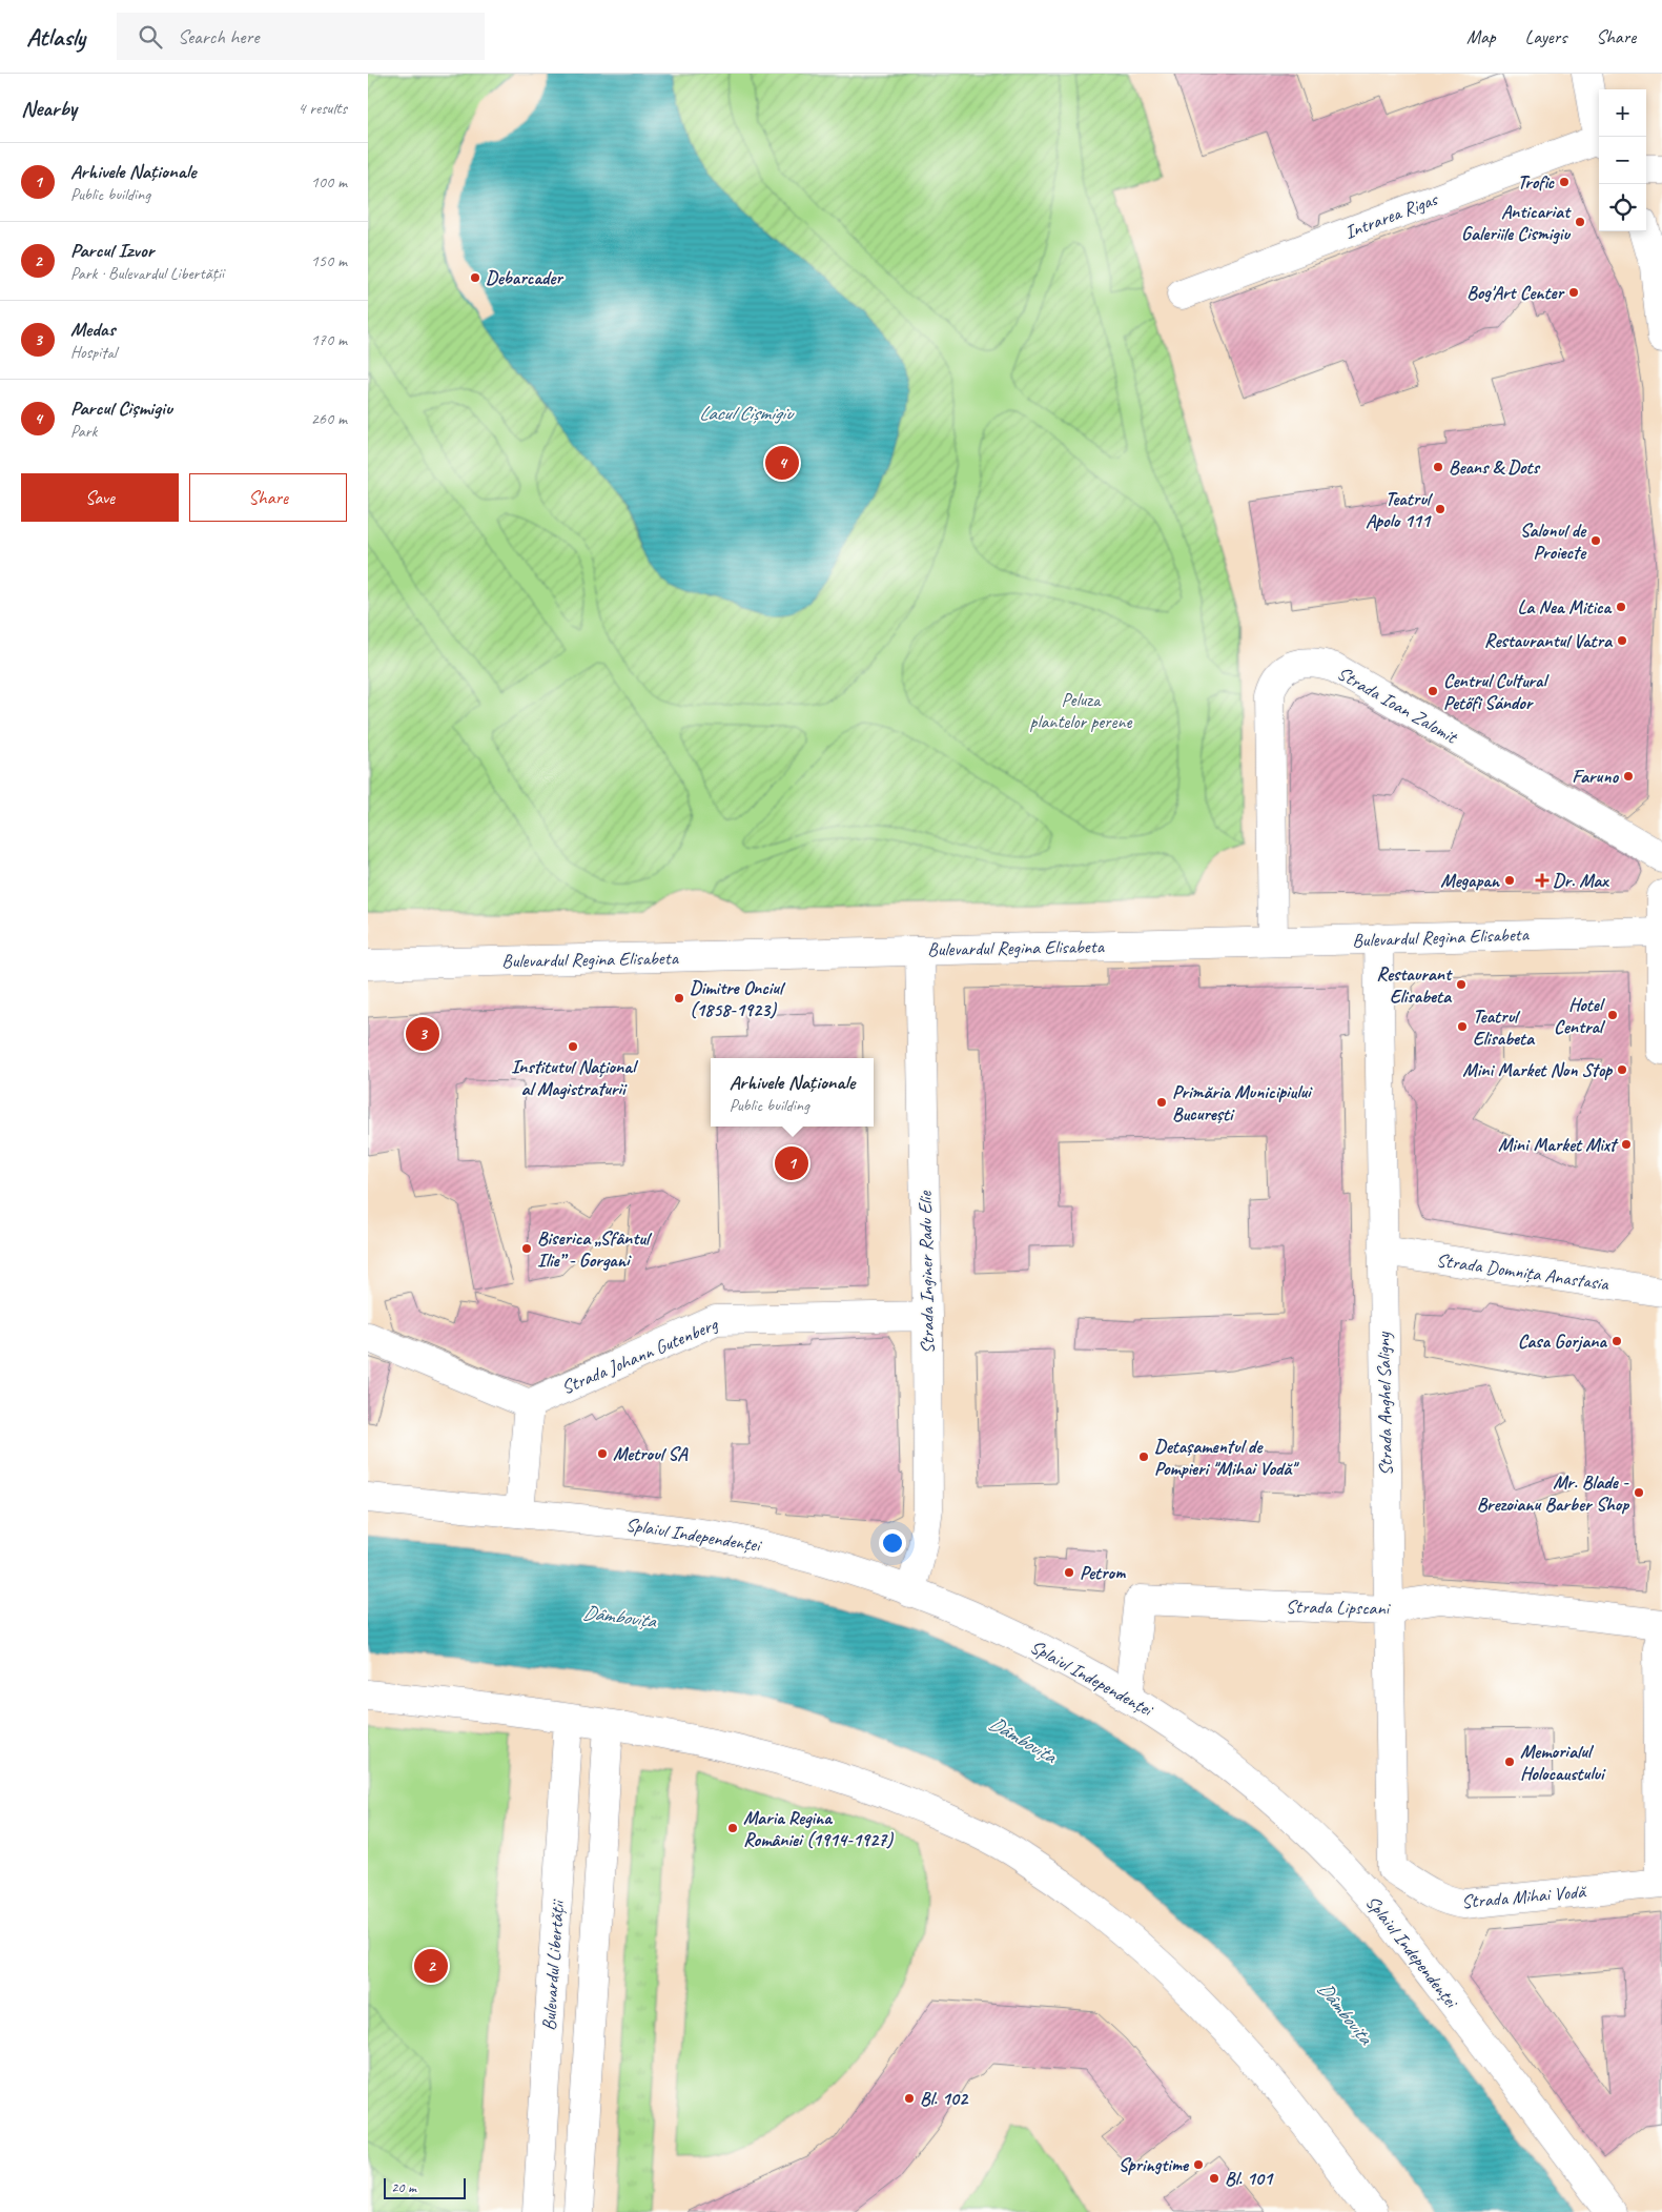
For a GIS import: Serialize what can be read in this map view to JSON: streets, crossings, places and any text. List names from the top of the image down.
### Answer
{
  "streets": {
    "street": [
      "Intrarea Rigas",
      "Strada Ioan Zalomit",
      "Bulevardul Regina Elisabeta",
      "Strada Domnița Anastasia",
      "Strada Inginer Radu Elie",
      "Strada Johann Gutenberg",
      "Strada Anghel Saligny",
      "Splaiul Independenței",
      "Strada Lipscani",
      "Strada Mihai Vodă",
      "Bulevardul Libertății"
    ]
  },
  "crossings": [
    ["Strada Ioan Zalomit", "Bulevardul Regina Elisabeta"],
    ["Bulevardul Regina Elisabeta", "Strada Inginer Radu Elie"],
    ["Bulevardul Regina Elisabeta", "Strada Anghel Saligny"],
    ["Strada Domnița Anastasia", "Strada Anghel Saligny"],
    ["Strada Inginer Radu Elie", "Strada Johann Gutenberg"],
    ["Strada Inginer Radu Elie", "Splaiul Independenței"],
    ["Strada Anghel Saligny", "Strada Lipscani"],
    ["Strada Anghel Saligny", "Strada Mihai Vodă"],
    ["Splaiul Independenței", "Strada Lipscani"]
  ],
  "water": ["Lacul Cișmigiu", "Dâmbovița"],
  "parks": ["Peluza plantelor perene"],
  "places": {
    "other": [
      "Trofic",
      "Anticariat Galeriile Cismigiu",
      "Debarcader",
      "Bog'Art Center",
      "Beans & Dots",
      "Teatrul Apolo 111",
      "Salonul de Proiecte",
      "La Nea Mitica",
      "Restaurantul Vatra",
      "Centrul Cultural Petőfi Sándor",
      "Faruno",
      "Megapan",
      "Restaurant Elisabeta",
      "Dimitre Onciul (1858-1923)",
      "Hotel Central",
      "Teatrul Elisabeta",
      "Institutul Național al Magistraturii",
      "Mini Market Non Stop",
      "Primăria Municipiului București",
      "Mini Market Mixt",
      "Biserica „Sfântul Ilie” - Gorgani",
      "Casa Gorjana",
      "Metroul SA",
      "Detașamentul de Pompieri \"Mihai Vodă\"",
      "Mr. Blade - Brezoianu Barber Shop",
      "Petrom",
      "Memorialul Holocaustului",
      "Maria Regina României (1914-1927)",
      "Bl. 102",
      "Springtime",
      "Bl. 101"
    ],
    "health": ["Dr. Max"]
  },
  "scale_bar": "20 m",
  "page": {
    "header": "Atlasly",
    "search": "Search here",
    "nav": ["Map", "Layers", "Share"],
    "heading": ["Nearby", "4 results"],
    "map_buttons": ["+", "−"],
    "list": [
      {
        "mark": "1",
        "name": "Arhivele Naționale",
        "note": "Public building",
        "value": "100 m"
      },
      {
        "mark": "2",
        "name": "Parcul Izvor",
        "note": "Park · Bulevardul Libertății",
        "value": "150 m"
      },
      {
        "mark": "3",
        "name": "Medas",
        "note": "Hospital",
        "value": "170 m"
      },
      {
        "mark": "4",
        "name": "Parcul Cișmigiu",
        "note": "Park",
        "value": "260 m"
      }
    ],
    "pins": [
      "4",
      "3",
      "1",
      "2"
    ],
    "buttons": ["Save", "Share"],
    "popup": ["Arhivele Naționale", "Public building"],
    "scale": "20 m"
  }
}
